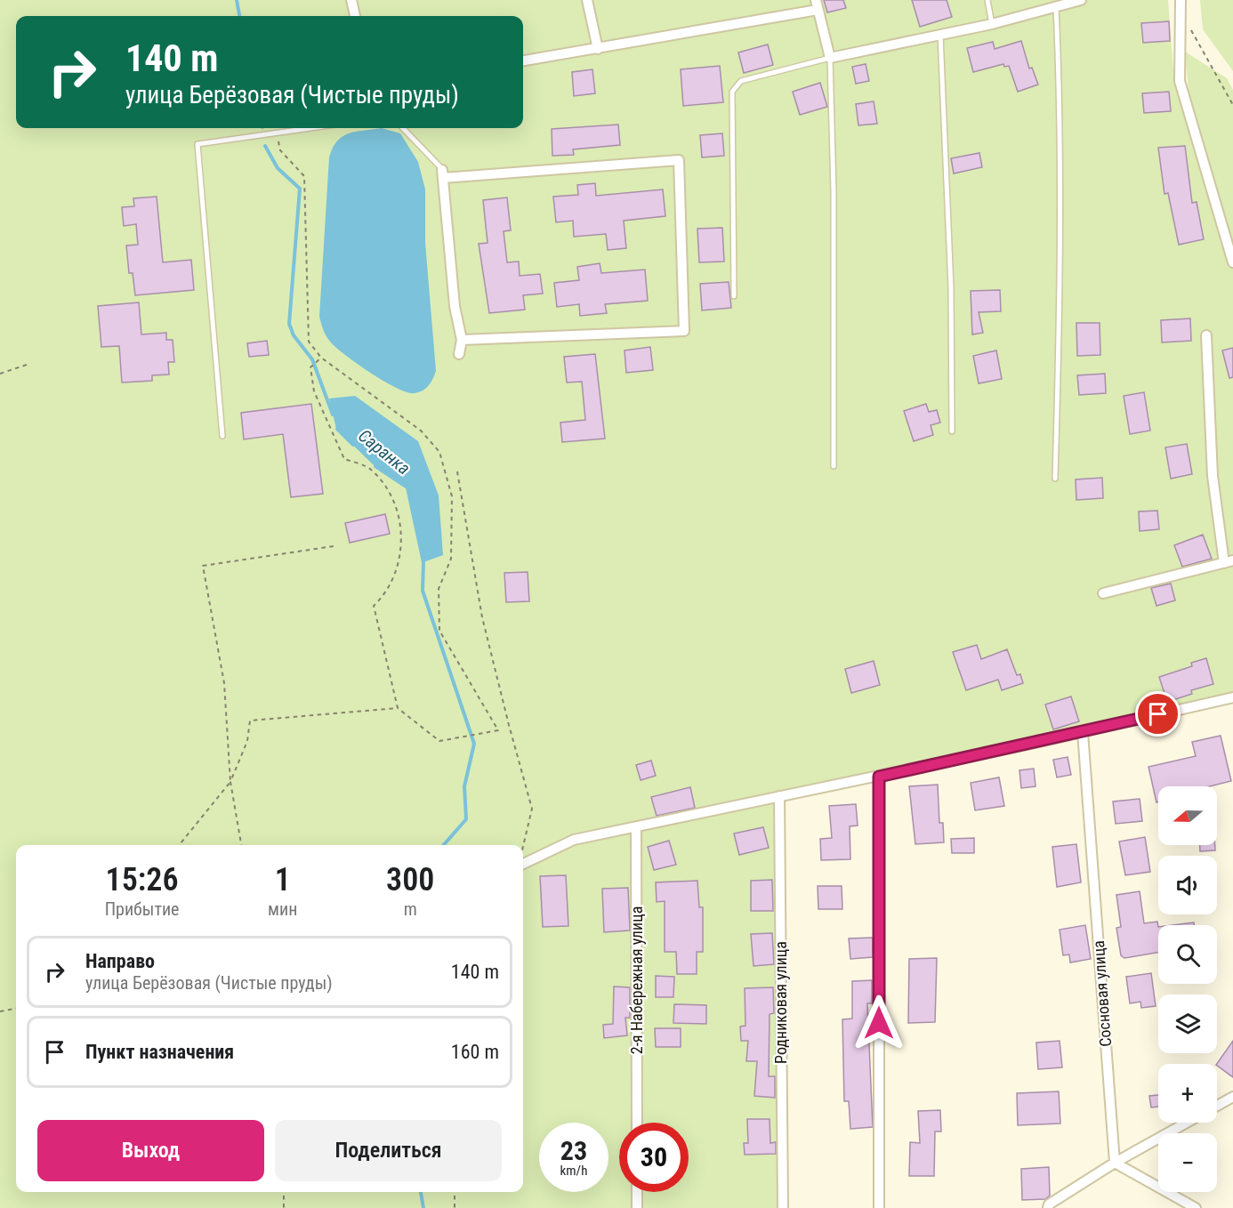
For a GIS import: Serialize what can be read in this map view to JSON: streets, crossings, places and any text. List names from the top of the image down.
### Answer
{
  "streets": {
    "street": ["2-я Набережная улица", "Сосновая улица", "Родниковая улица"]
  },
  "water": ["Саранка"],
  "north": "left",
  "page": {
    "turn": ["140 m", "улица Берёзовая (Чистые пруды)"],
    "map_buttons": ["+", "−"],
    "eta": [
      "15:26",
      "Прибытие",
      "1",
      "мин",
      "300",
      "m"
    ],
    "list": [
      {
        "name": "Направо",
        "note": "улица Берёзовая (Чистые пруды)",
        "value": "140 m"
      },
      {
        "name": "Пункт назначения",
        "value": "160 m"
      }
    ],
    "buttons": ["Выход", "Поделиться"],
    "speed": "23 km/h",
    "limit": "30"
  }
}
